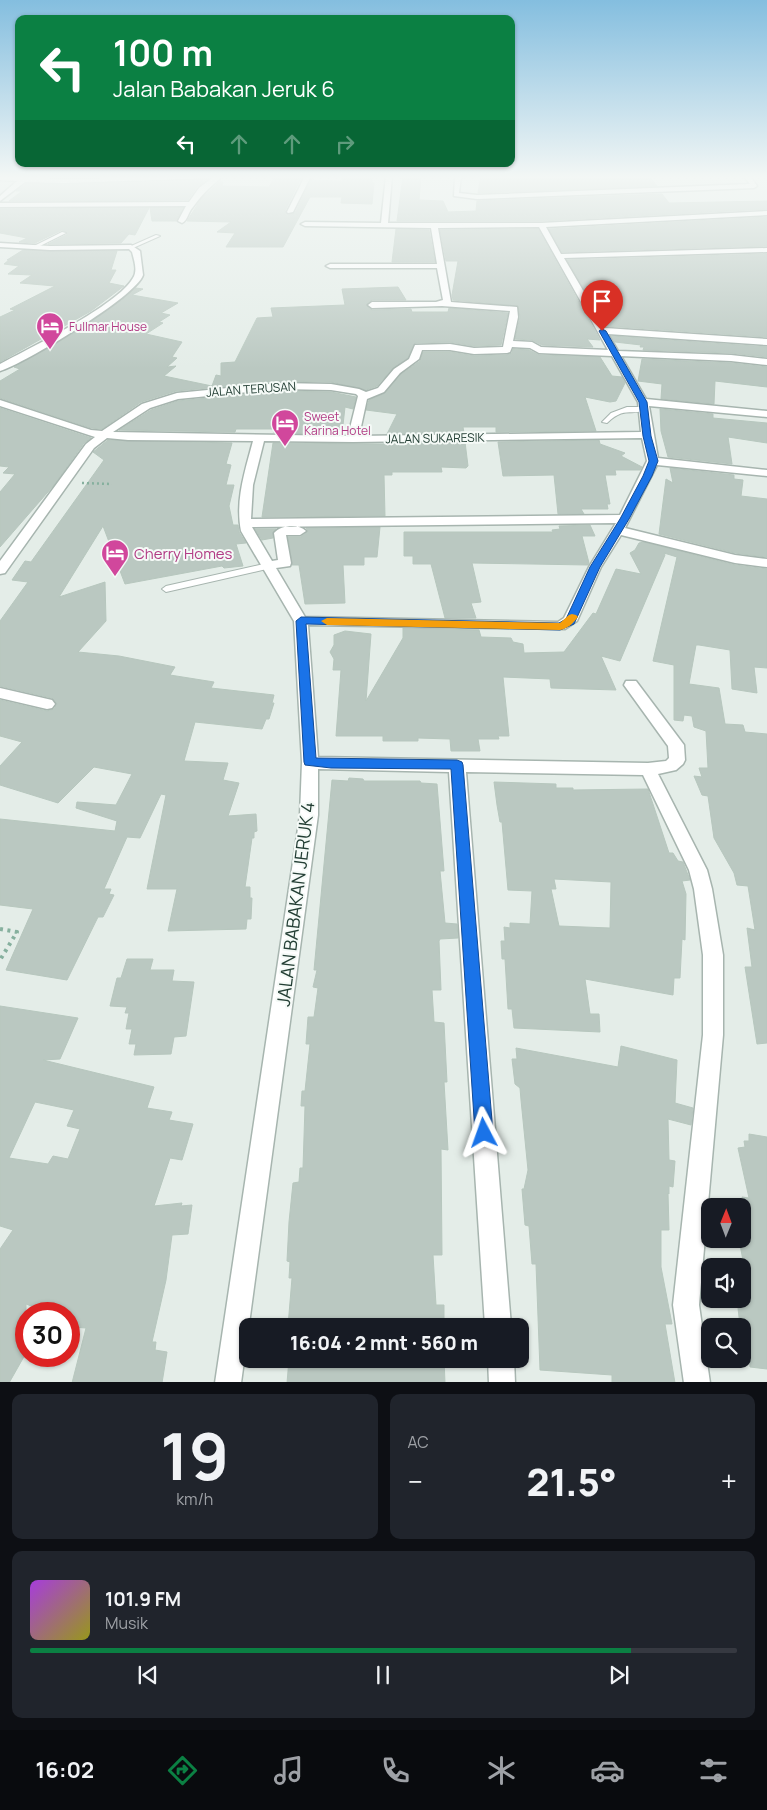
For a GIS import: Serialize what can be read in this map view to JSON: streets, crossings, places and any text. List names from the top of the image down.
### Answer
{
  "streets": {
    "street": ["JALAN TERUSAN", "JALAN SUKARESIK", "JALAN BABAKAN JERUK 4"]
  },
  "crossings": [
    ["JALAN TERUSAN", "JALAN SUKARESIK"],
    ["JALAN SUKARESIK", "JALAN BABAKAN JERUK 4"]
  ],
  "places": {
    "hotel": ["Fullmar House", "Sweet Karina Hotel", "Cherry Homes"]
  },
  "north": "top",
  "page": {
    "turn": ["100 m", "Jalan Babakan Jeruk 6"],
    "limit": "30",
    "trip": "16:04 · 2 mnt · 560 m",
    "tile": [
      ["19", "km/h"],
      "AC"
    ],
    "heat": ["−", "21.5°", "+"],
    "song": ["101.9 FM", "Musik"],
    "tabs": "16:02"
  }
}
